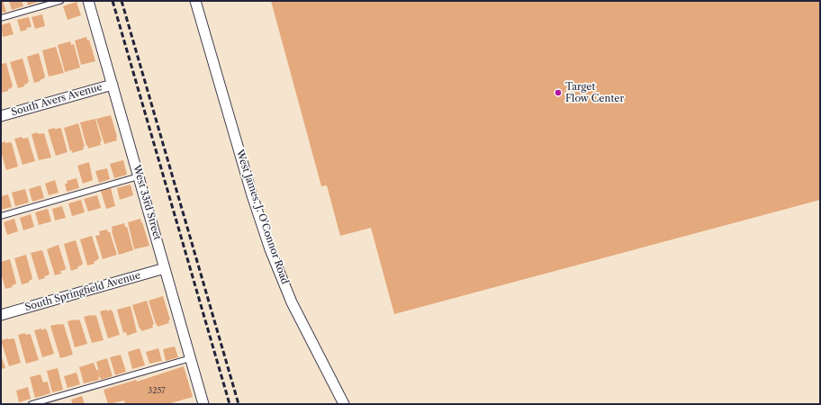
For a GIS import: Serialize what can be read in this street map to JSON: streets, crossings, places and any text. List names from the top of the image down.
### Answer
{
  "streets": {
    "street": [
      "South Avers Avenue",
      "West 33rd Street",
      "West James. J. O'Connor Road",
      "South Springfield Avenue"
    ]
  },
  "crossings": [
    ["South Avers Avenue", "West 33rd Street"],
    ["West 33rd Street", "South Springfield Avenue"]
  ],
  "places": ["Target Flow Center"],
  "house_numbers": ["3257"]
}
